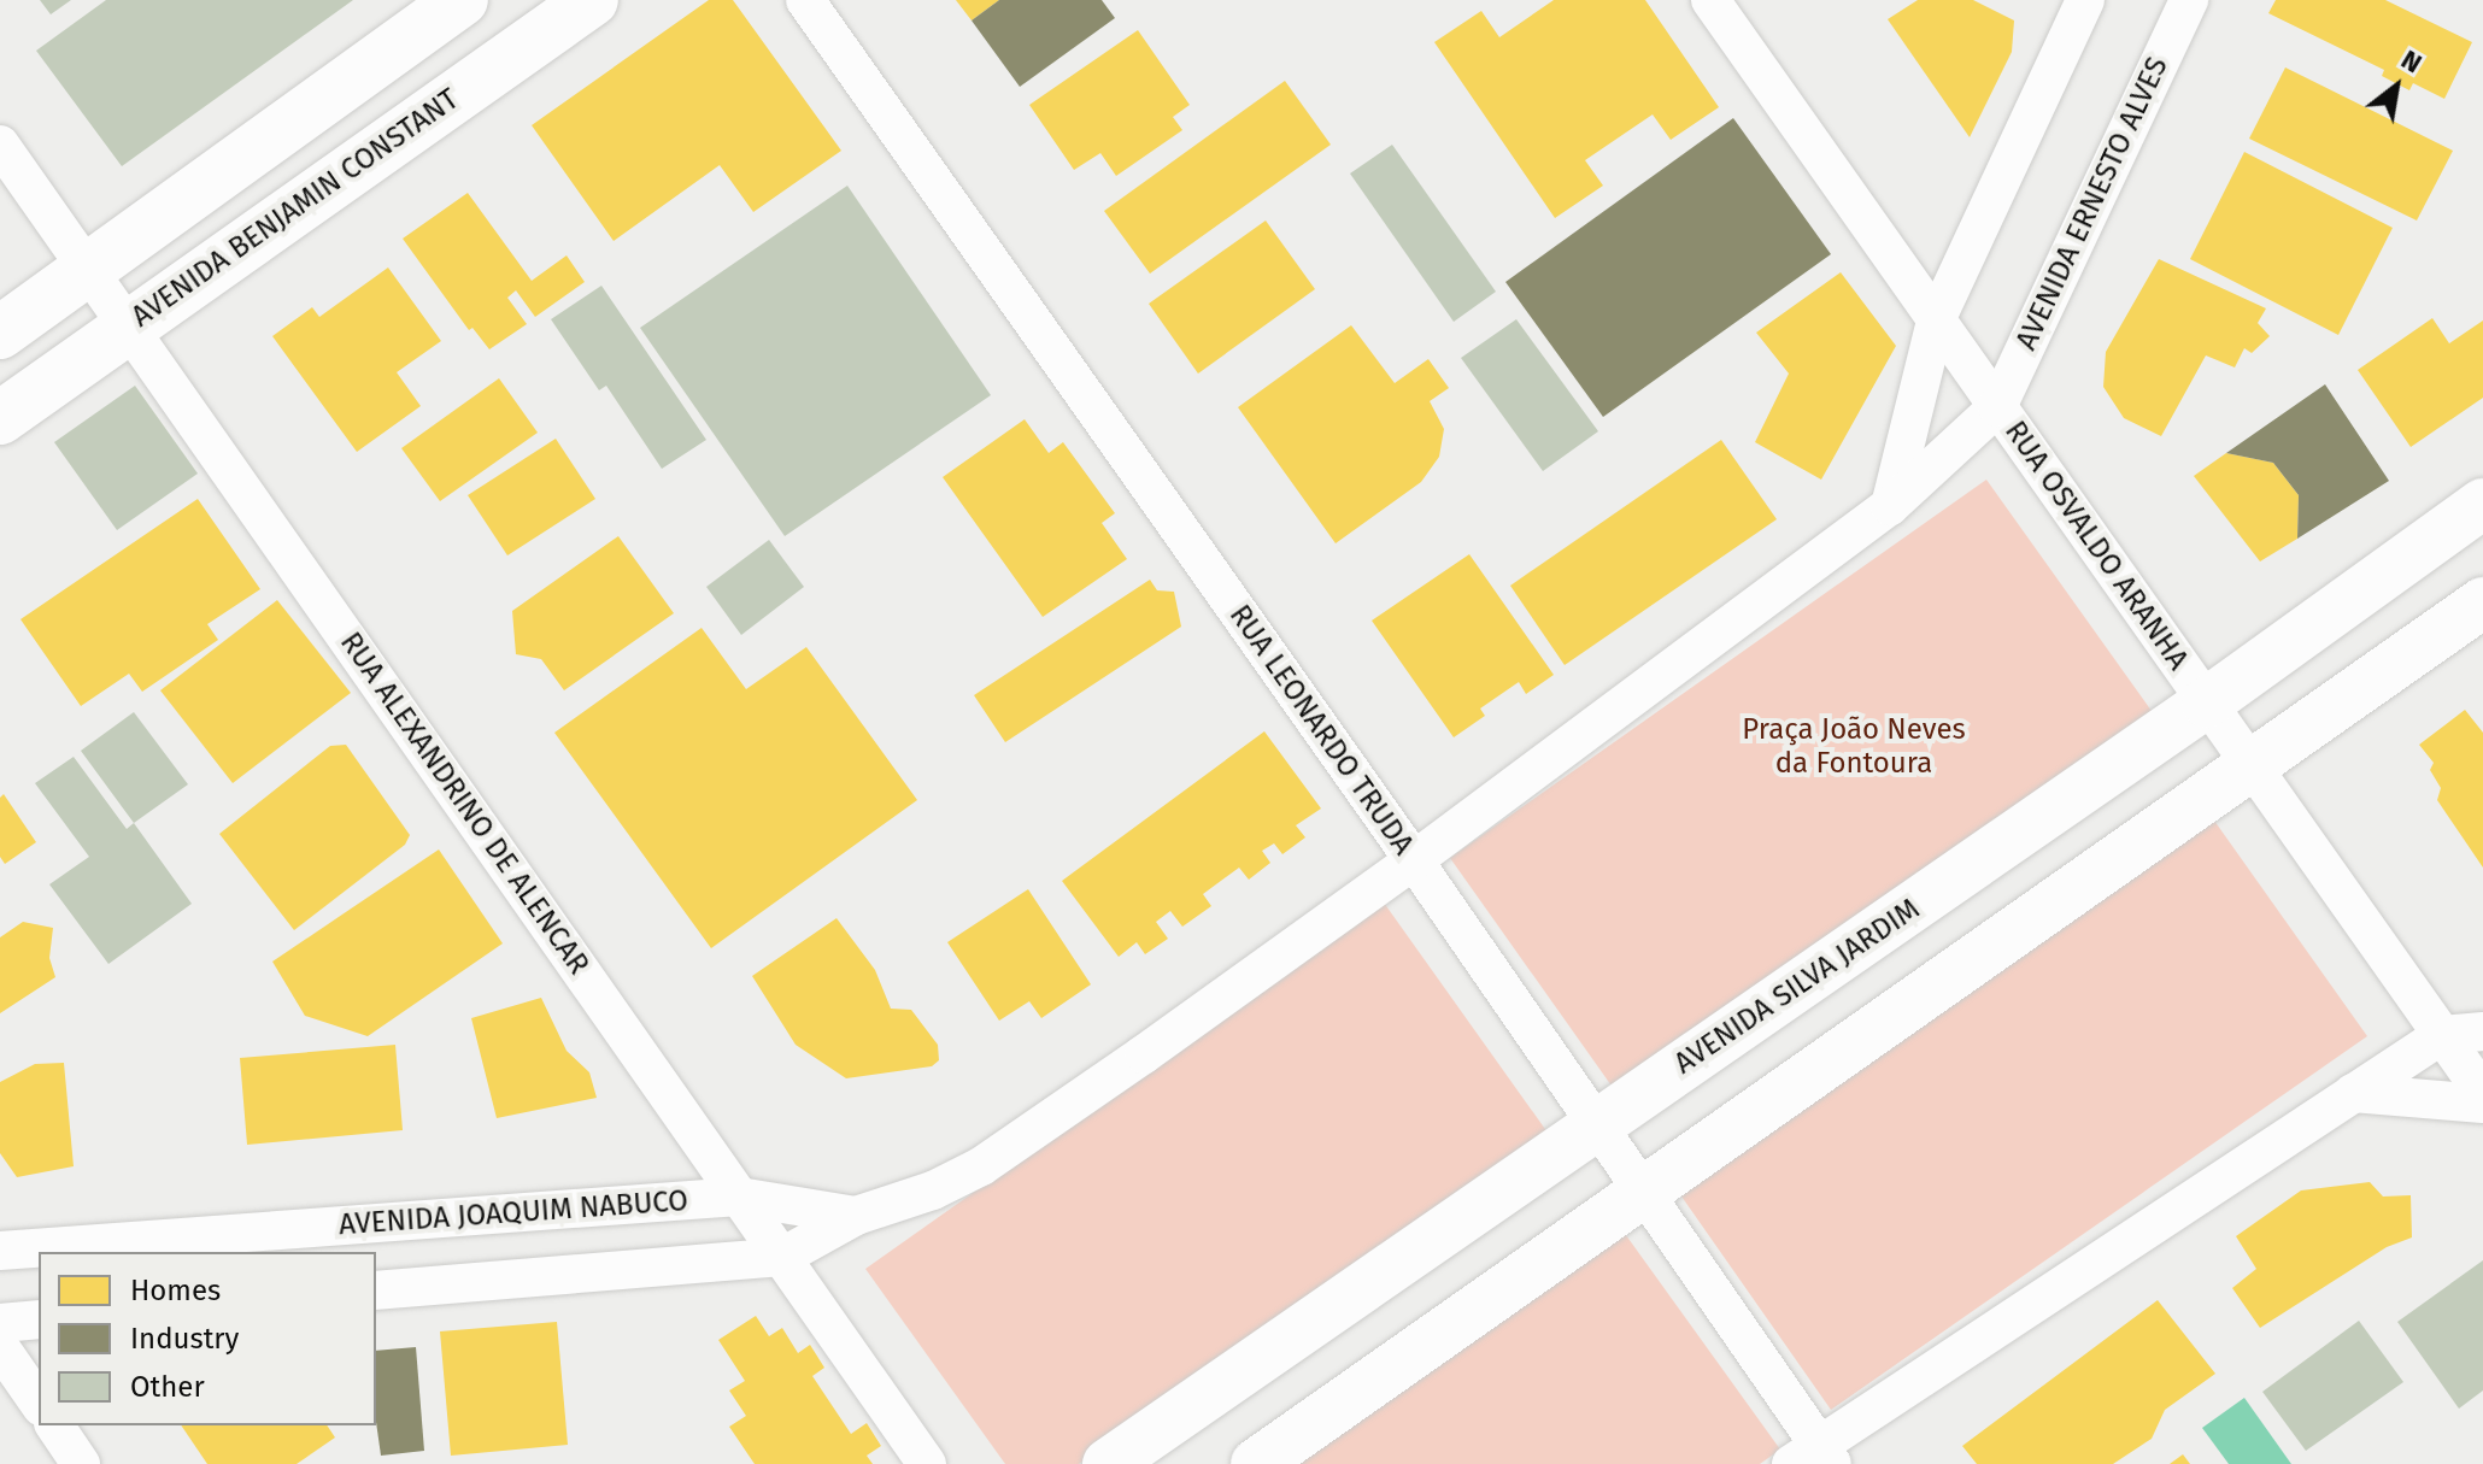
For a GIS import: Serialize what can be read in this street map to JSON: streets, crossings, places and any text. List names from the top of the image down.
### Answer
{
  "streets": {
    "main road": ["AVENIDA BENJAMIN CONSTANT"],
    "street": [
      "AVENIDA ERNESTO ALVES",
      "RUA OSVALDO ARANHA",
      "RUA LEONARDO TRUDA",
      "RUA ALEXANDRINO DE ALENCAR",
      "AVENIDA SILVA JARDIM",
      "AVENIDA JOAQUIM NABUCO"
    ]
  },
  "crossings": [
    ["AVENIDA ERNESTO ALVES", "RUA OSVALDO ARANHA"],
    ["AVENIDA BENJAMIN CONSTANT", "RUA ALEXANDRINO DE ALENCAR"],
    ["RUA OSVALDO ARANHA", "AVENIDA SILVA JARDIM"],
    ["RUA LEONARDO TRUDA", "AVENIDA SILVA JARDIM"],
    ["RUA ALEXANDRINO DE ALENCAR", "AVENIDA JOAQUIM NABUCO"]
  ],
  "parks": ["Praça João Neves da Fontoura"],
  "legend": ["Homes", "Industry", "Other"],
  "north": "top right"
}
